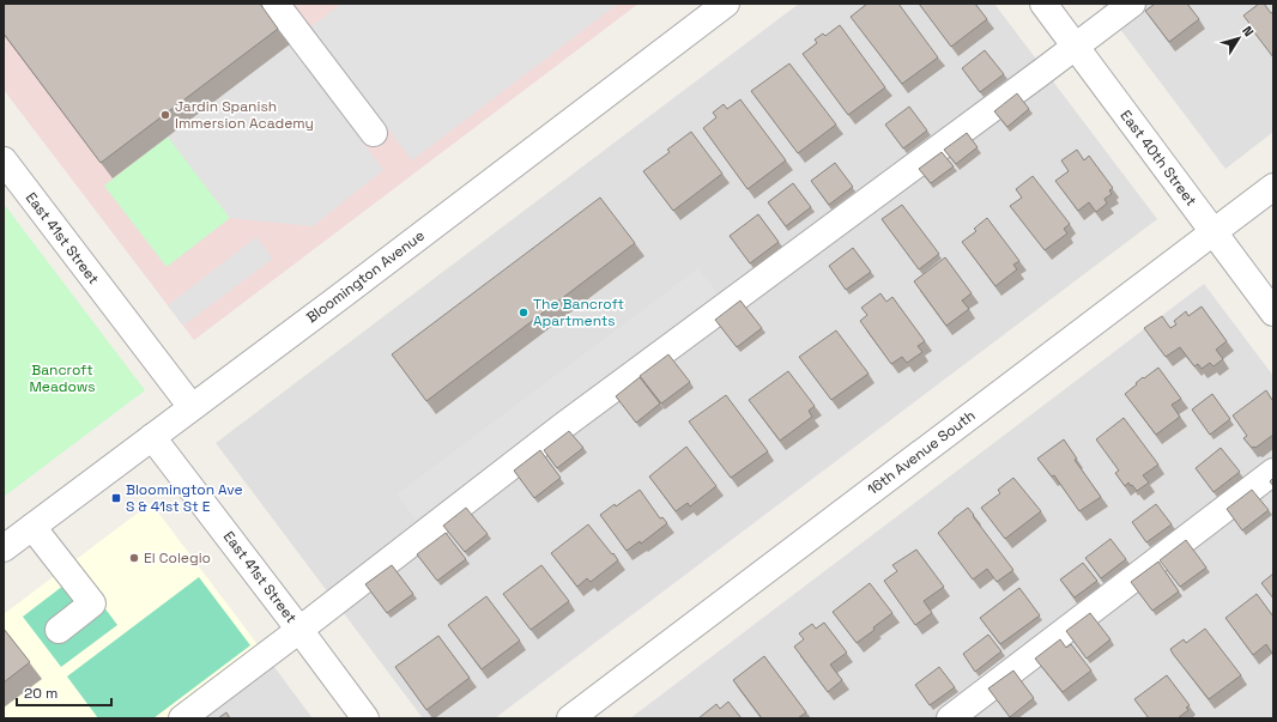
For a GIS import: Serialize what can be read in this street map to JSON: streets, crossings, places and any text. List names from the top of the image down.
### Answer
{
  "streets": {
    "street": [
      "East 40th Street",
      "East 41st Street",
      "Bloomington Avenue",
      "16th Avenue South"
    ]
  },
  "crossings": [
    ["East 40th Street", "16th Avenue South"],
    ["East 41st Street", "Bloomington Avenue"]
  ],
  "parks": ["Bancroft Meadows"],
  "places": {
    "other": ["Jardin Spanish Immersion Academy", "The Bancroft Apartments", "El Colegio"],
    "transit": ["Bloomington Ave S & 41st St E"]
  },
  "scale_bar": "20 m",
  "north": "top right"
}
